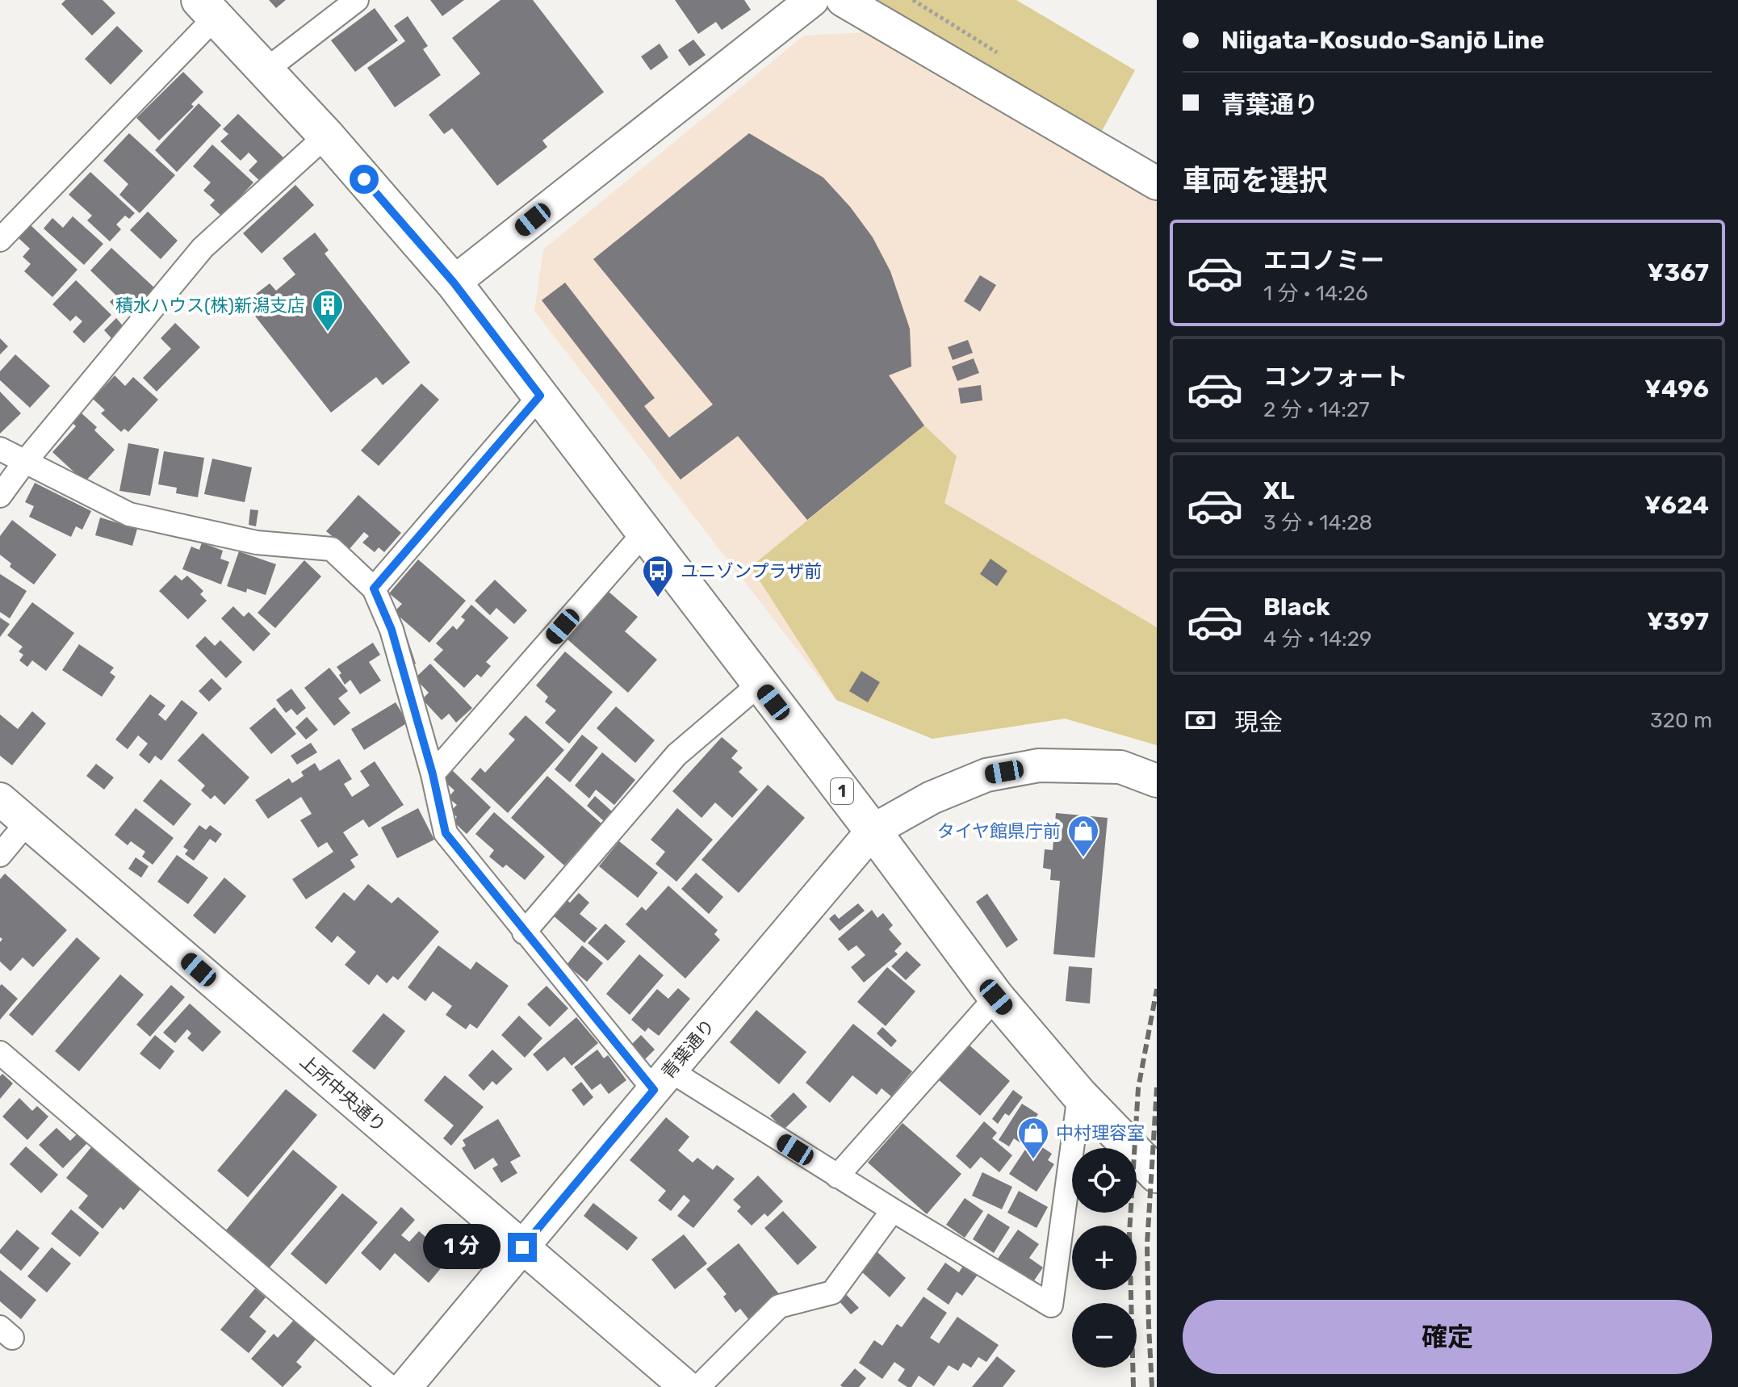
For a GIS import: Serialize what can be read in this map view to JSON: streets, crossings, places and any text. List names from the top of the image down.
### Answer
{
  "streets": {
    "main road": ["1"],
    "street": ["青葉通り", "上所中央通り"]
  },
  "crossings": [
    ["1", "青葉通り"],
    ["青葉通り", "上所中央通り"]
  ],
  "places": {
    "building": ["積水ハウス(株)新潟支店"],
    "bus stop": ["ユニゾンプラザ前"],
    "shop": ["タイヤ館県庁前", "中村理容室"]
  },
  "page": {
    "banner": ["Niigata-Kosudo-Sanjō Line", "青葉通り"],
    "heading": "車両を選択",
    "list": [
      {
        "name": "エコノミー",
        "note": "1 分 · 14:26",
        "value": "¥367"
      },
      {
        "name": "コンフォート",
        "note": "2 分 · 14:27",
        "value": "¥496"
      },
      {
        "name": "XL",
        "note": "3 分 · 14:28",
        "value": "¥624"
      },
      {
        "name": "Black",
        "note": "4 分 · 14:29",
        "value": "¥397"
      }
    ],
    "pay": ["現金", "320 m"],
    "map_buttons": ["+", "−"],
    "bubble": "1 分",
    "buttons": "確定"
  }
}
